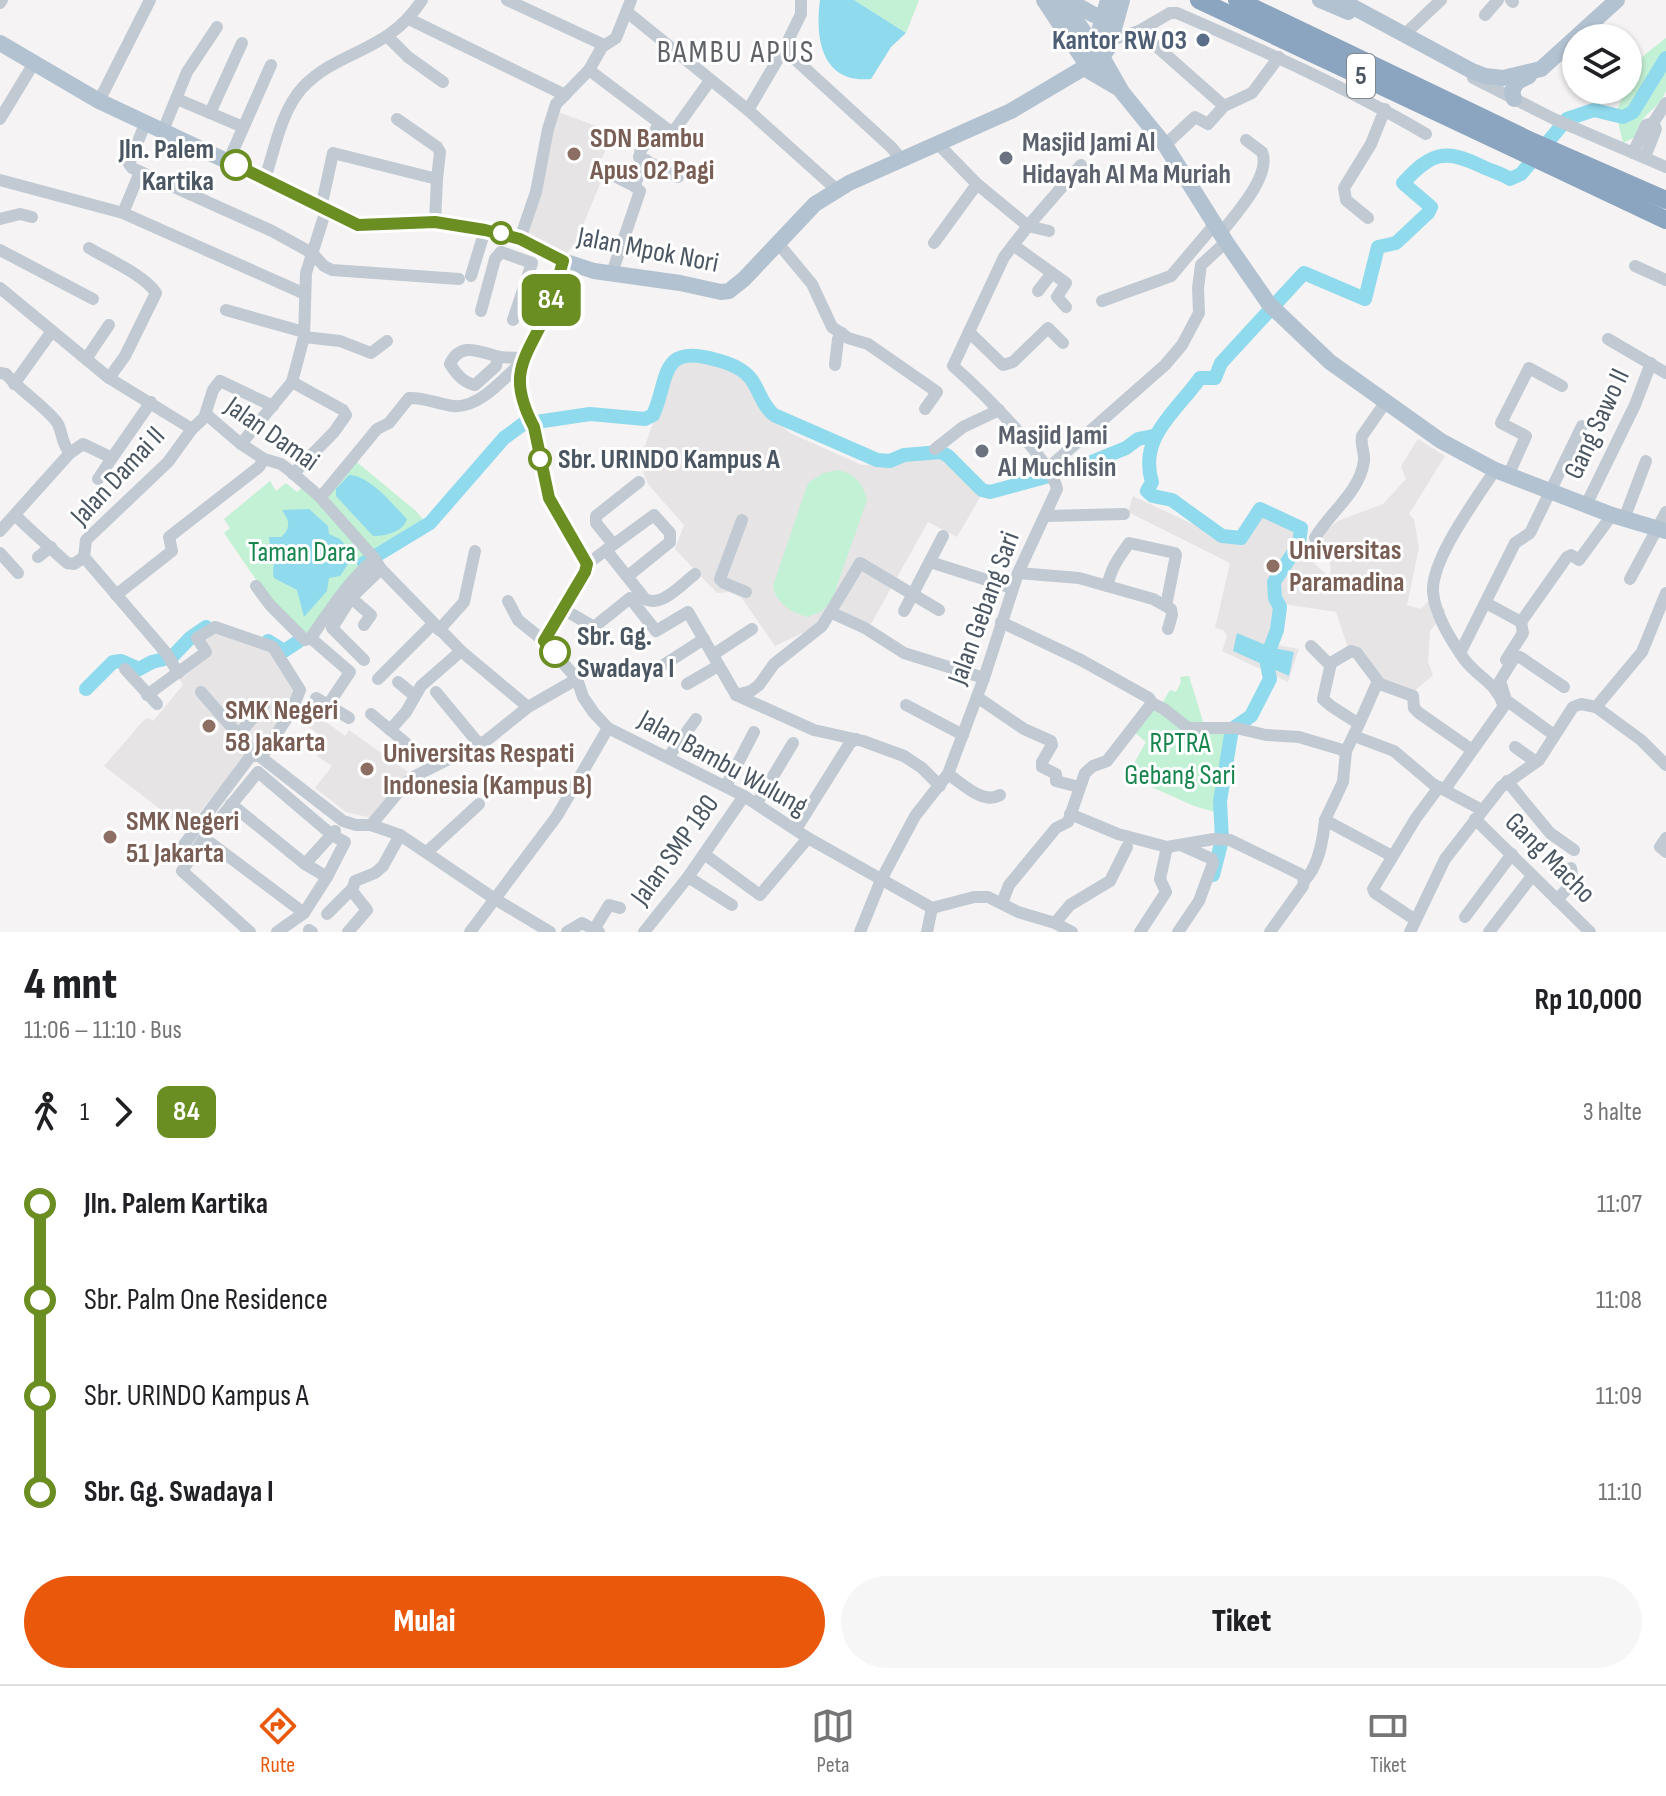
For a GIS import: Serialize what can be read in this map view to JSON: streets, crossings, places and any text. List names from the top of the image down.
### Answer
{
  "streets": {
    "highway": ["5"],
    "main road": ["Jalan Mpok Nori"],
    "street": [
      "Gang Sawo II",
      "Jalan Damai",
      "Jalan Damai II",
      "Jalan Gebang Sari",
      "Jalan Bambu Wulung",
      "Jalan SMP 180",
      "Gang Macho"
    ]
  },
  "crossings": [
    ["Jalan Damai", "Jalan Damai II"],
    ["Jalan Gebang Sari", "Jalan Bambu Wulung"],
    ["Jalan Bambu Wulung", "Jalan SMP 180"]
  ],
  "districts": ["BAMBU APUS"],
  "parks": ["Taman Dara", "RPTRA Gebang Sari"],
  "places": [
    "Kantor RW 03",
    "SDN Bambu Apus 02 Pagi",
    "Masjid Jami Al Hidayah Al Ma Muriah",
    "Jln. Palem Kartika",
    "Masjid Jami Al Muchlisin",
    "Sbr. URINDO Kampus A",
    "Universitas Paramadina",
    "Sbr. Gg. Swadaya I",
    "SMK Negeri 58 Jakarta",
    "Universitas Respati Indonesia (Kampus B)",
    "SMK Negeri 51 Jakarta"
  ],
  "lines": ["bus line 84"],
  "page": {
    "on_map": "84",
    "heading": ["4 mnt", "11:06 – 11:10 · Bus", "Rp 10,000"],
    "legs": ["1", "84", "3 halte"],
    "list": [
      {
        "name": "Jln. Palem Kartika",
        "value": "11:07"
      },
      {
        "name": "Sbr. Palm One Residence",
        "value": "11:08"
      },
      {
        "name": "Sbr. URINDO Kampus A",
        "value": "11:09"
      },
      {
        "name": "Sbr. Gg. Swadaya I",
        "value": "11:10"
      }
    ],
    "buttons": ["Mulai", "Tiket"],
    "tabs": ["Rute", "Peta", "Tiket"]
  }
}
